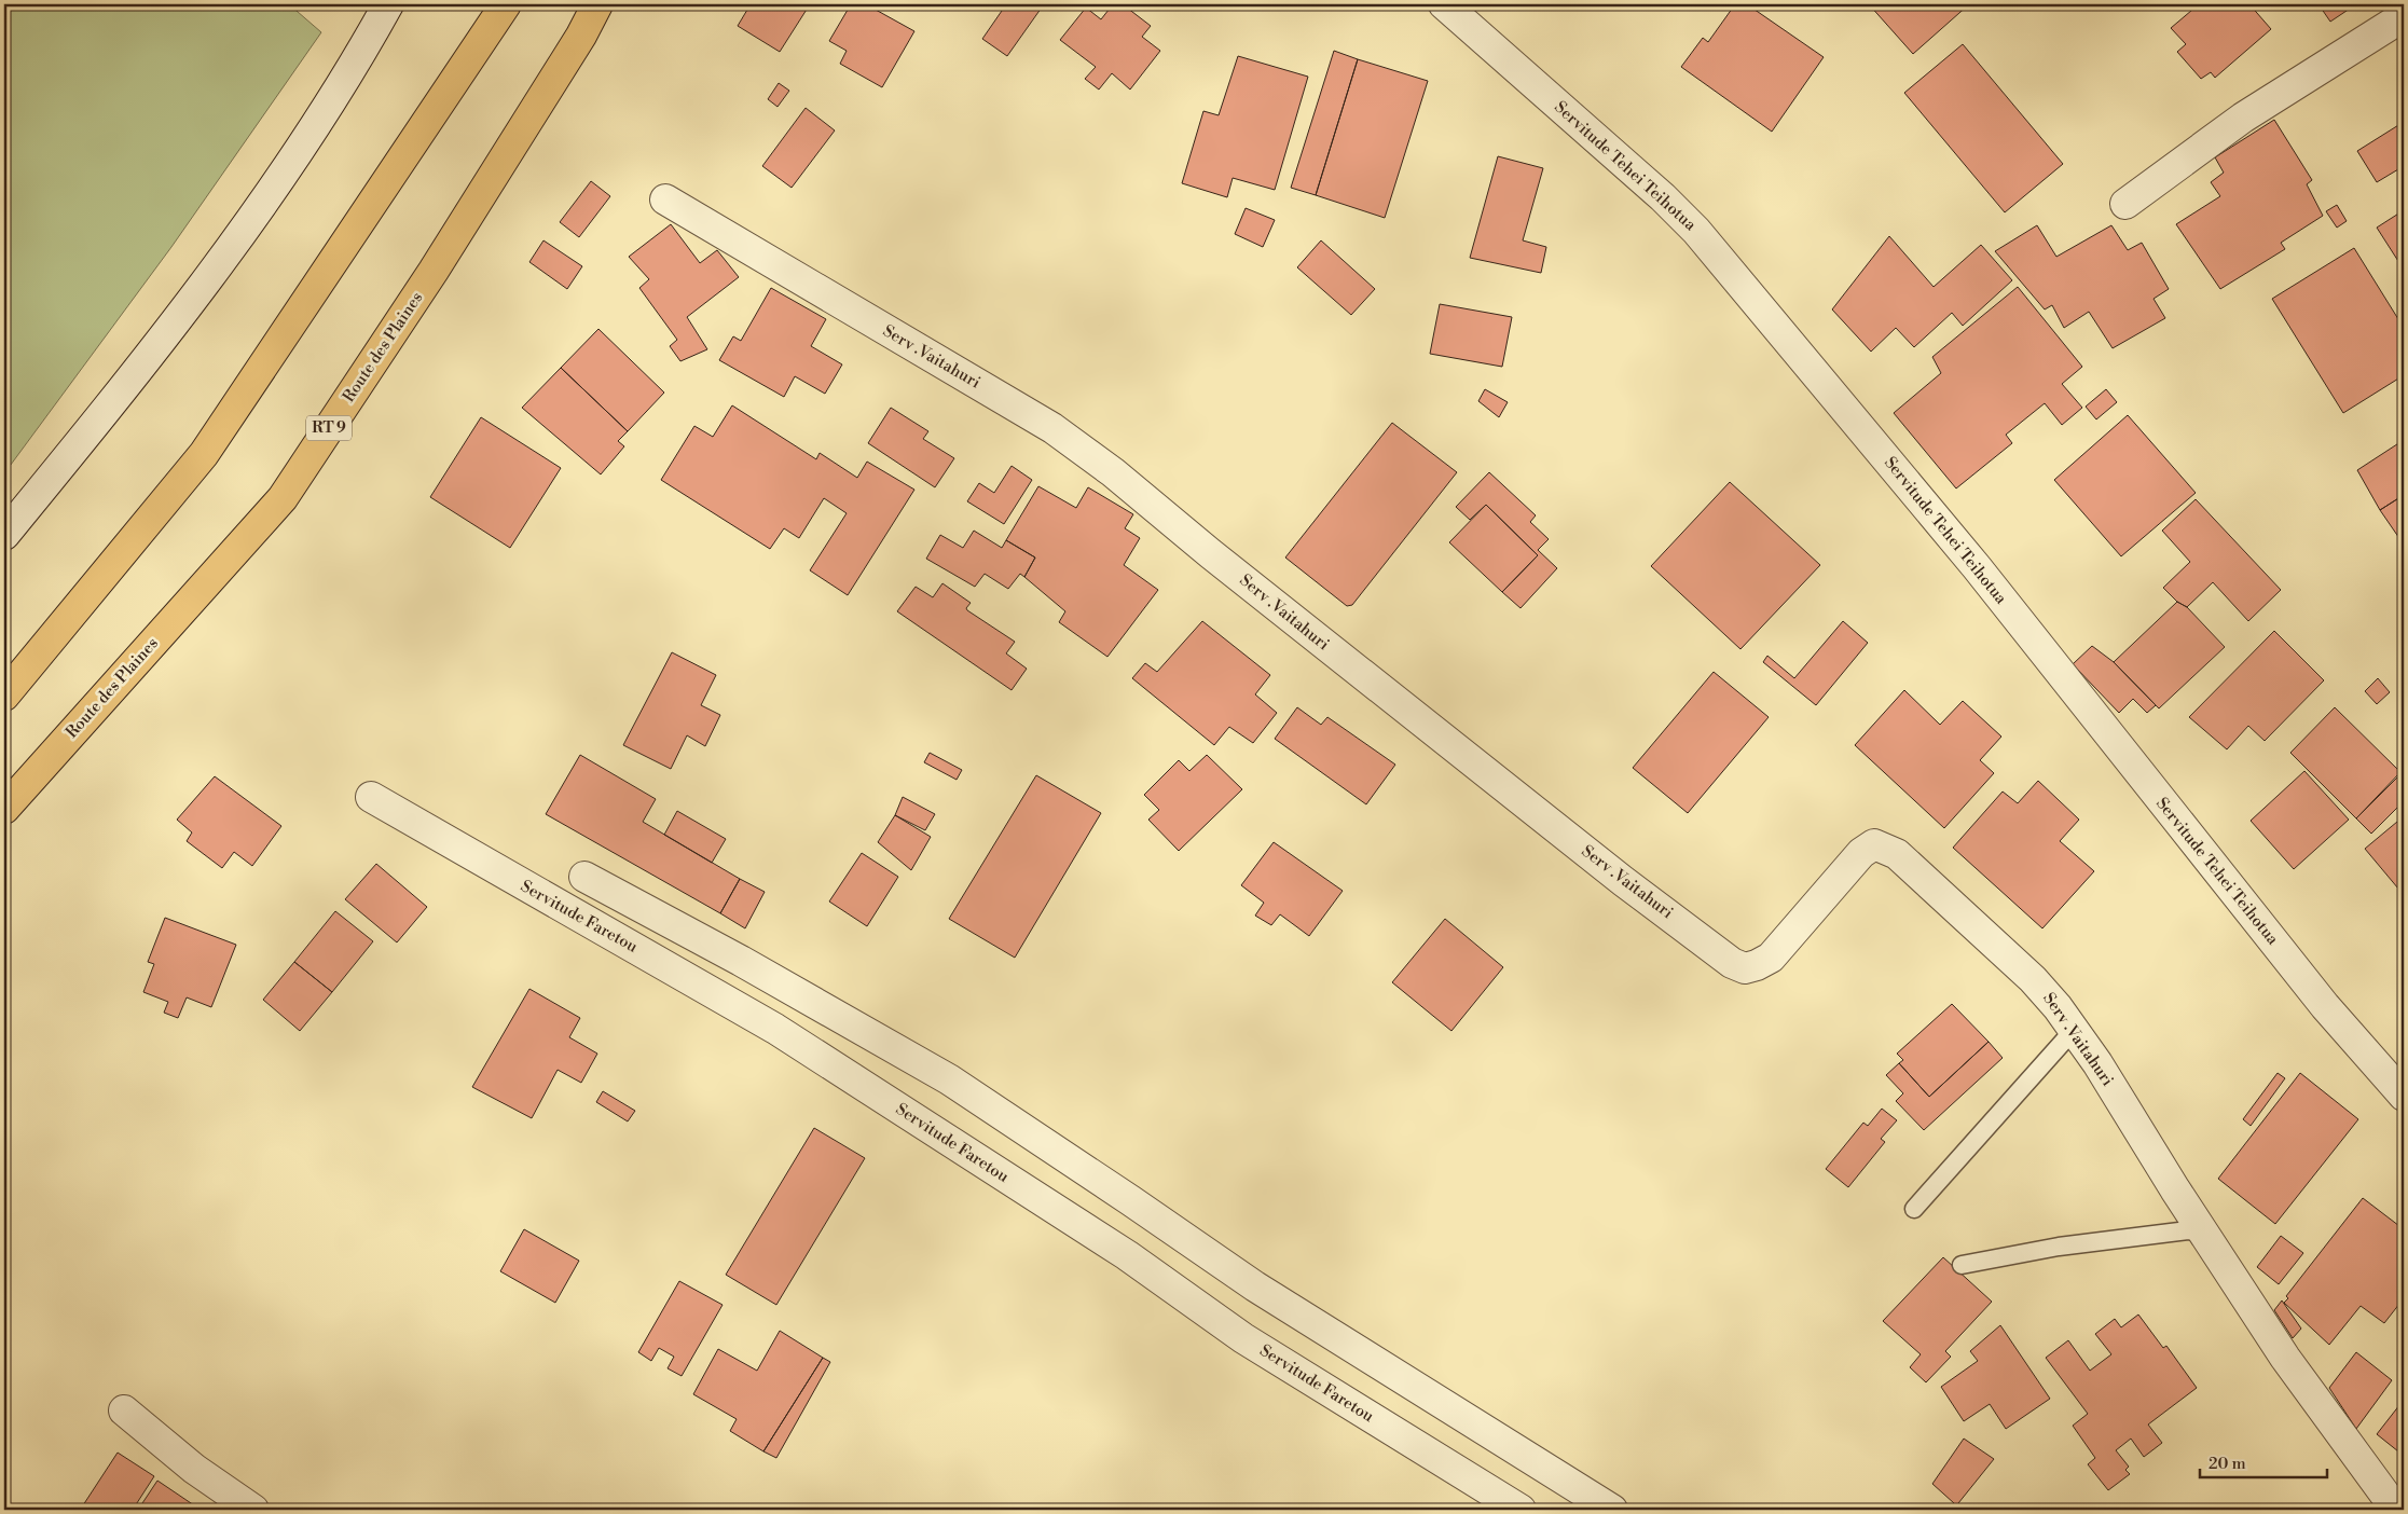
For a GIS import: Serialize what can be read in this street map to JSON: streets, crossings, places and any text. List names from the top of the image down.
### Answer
{
  "streets": {
    "highway": ["Route des Plaines", "RT 9"],
    "street": ["Servitude Tehei Teihotua", "Serv .Vaitahuri", "Servitude Faretou"]
  },
  "scale_bar": "20 m"
}
